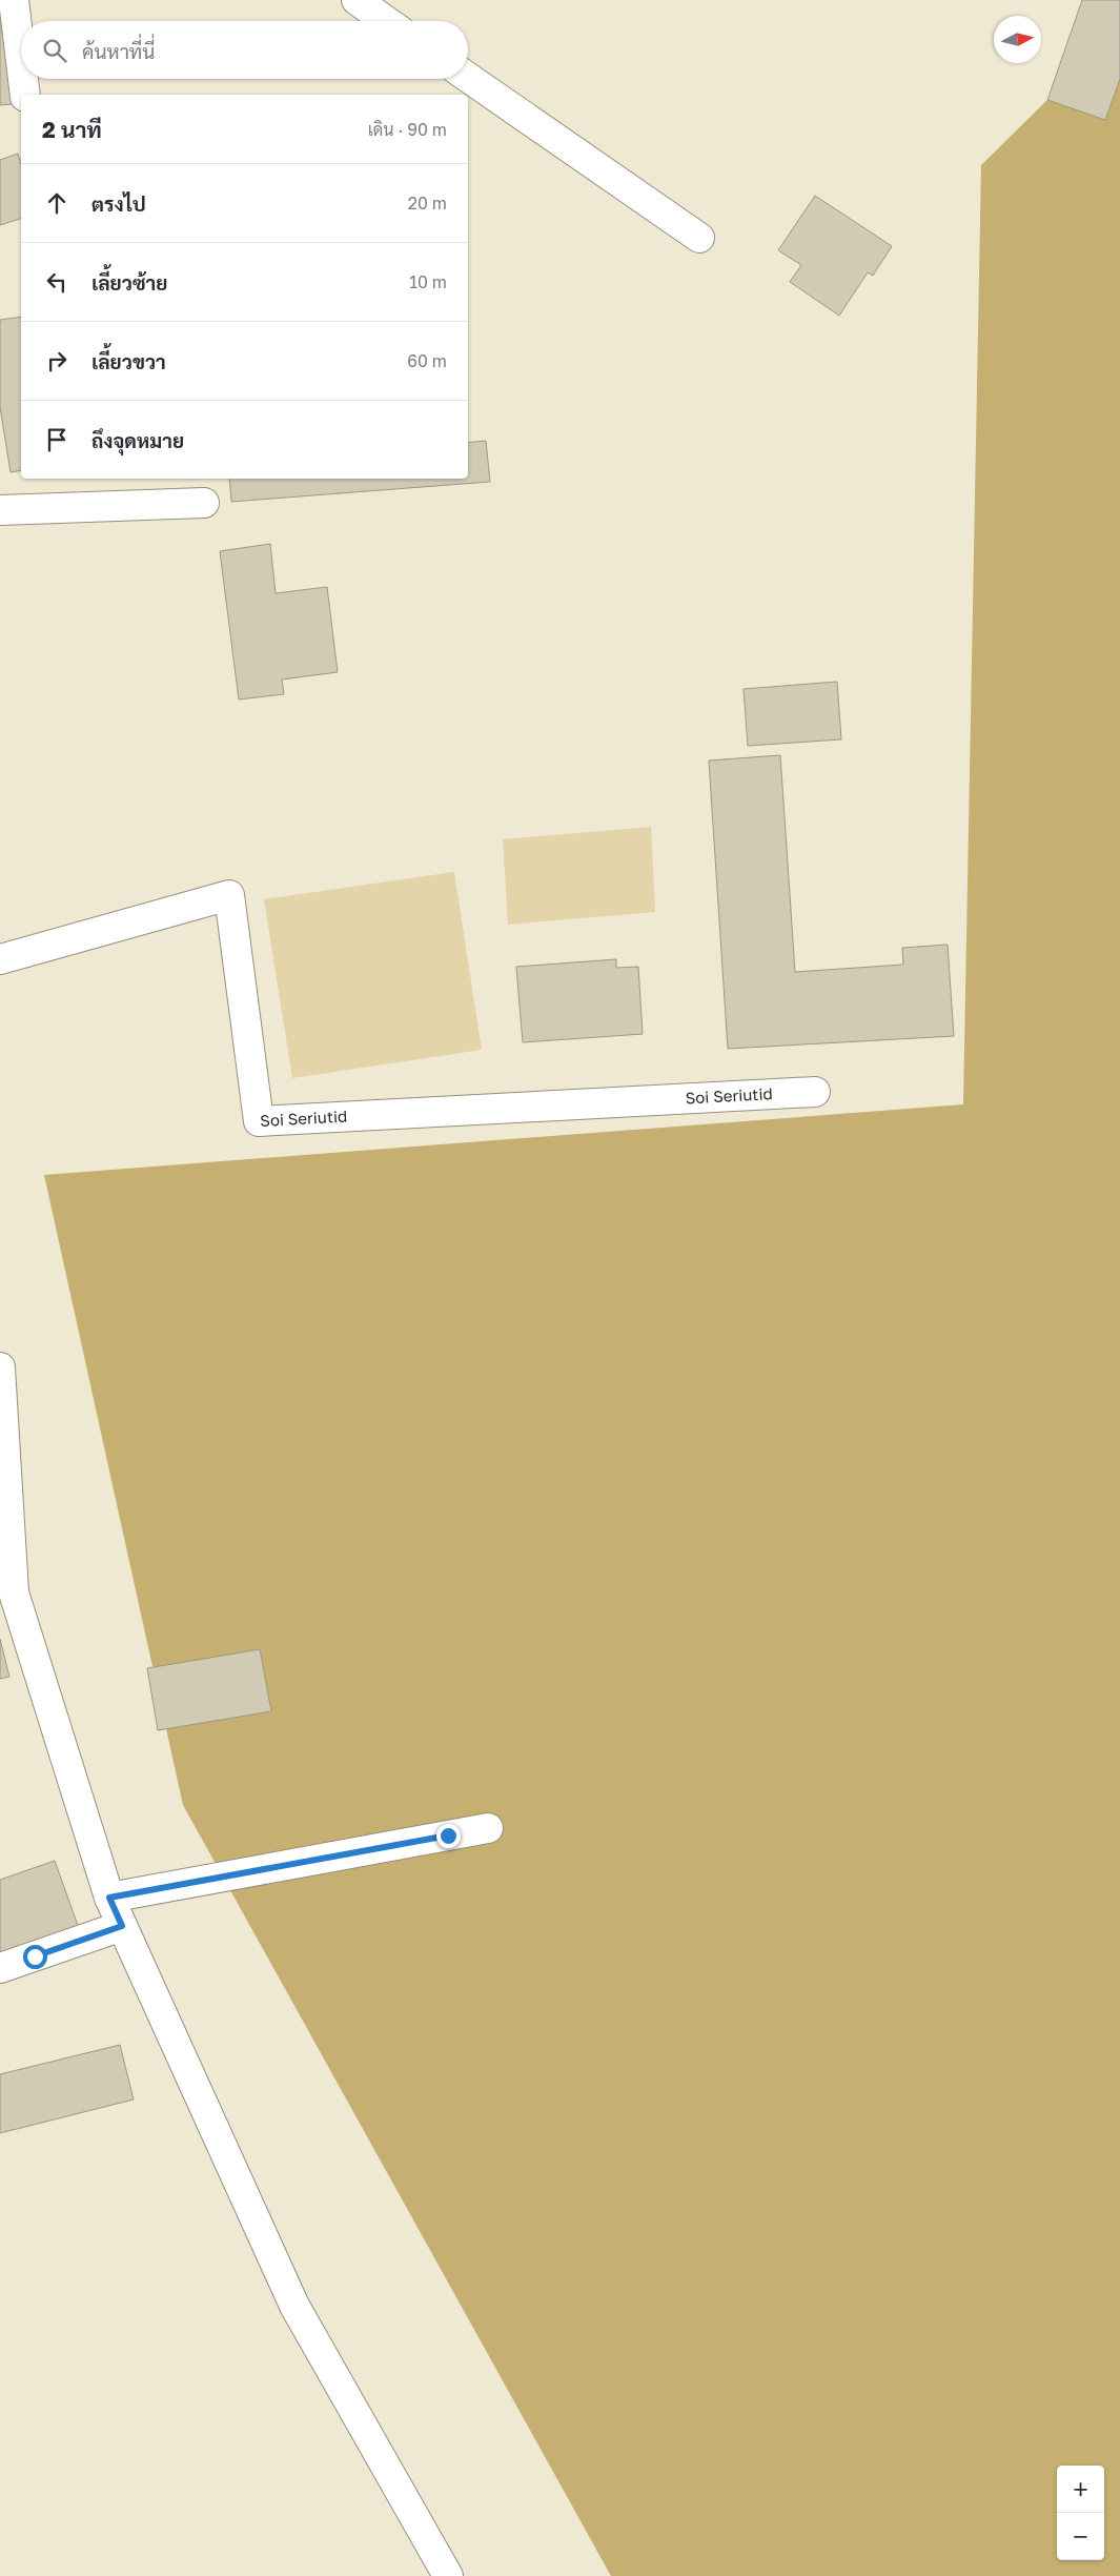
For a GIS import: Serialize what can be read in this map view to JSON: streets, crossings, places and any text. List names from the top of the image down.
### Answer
{
  "streets": {
    "street": ["Soi Seriutid"]
  },
  "north": "right",
  "page": {
    "search": "ค้นหาที่นี่",
    "heading": ["2 นาที", "เดิน · 90 m"],
    "list": [
      ["ตรงไป", "20 m"],
      ["เลี้ยวซ้าย", "10 m"],
      ["เลี้ยวขวา", "60 m"],
      "ถึงจุดหมาย"
    ],
    "map_buttons": ["+", "−"]
  }
}
